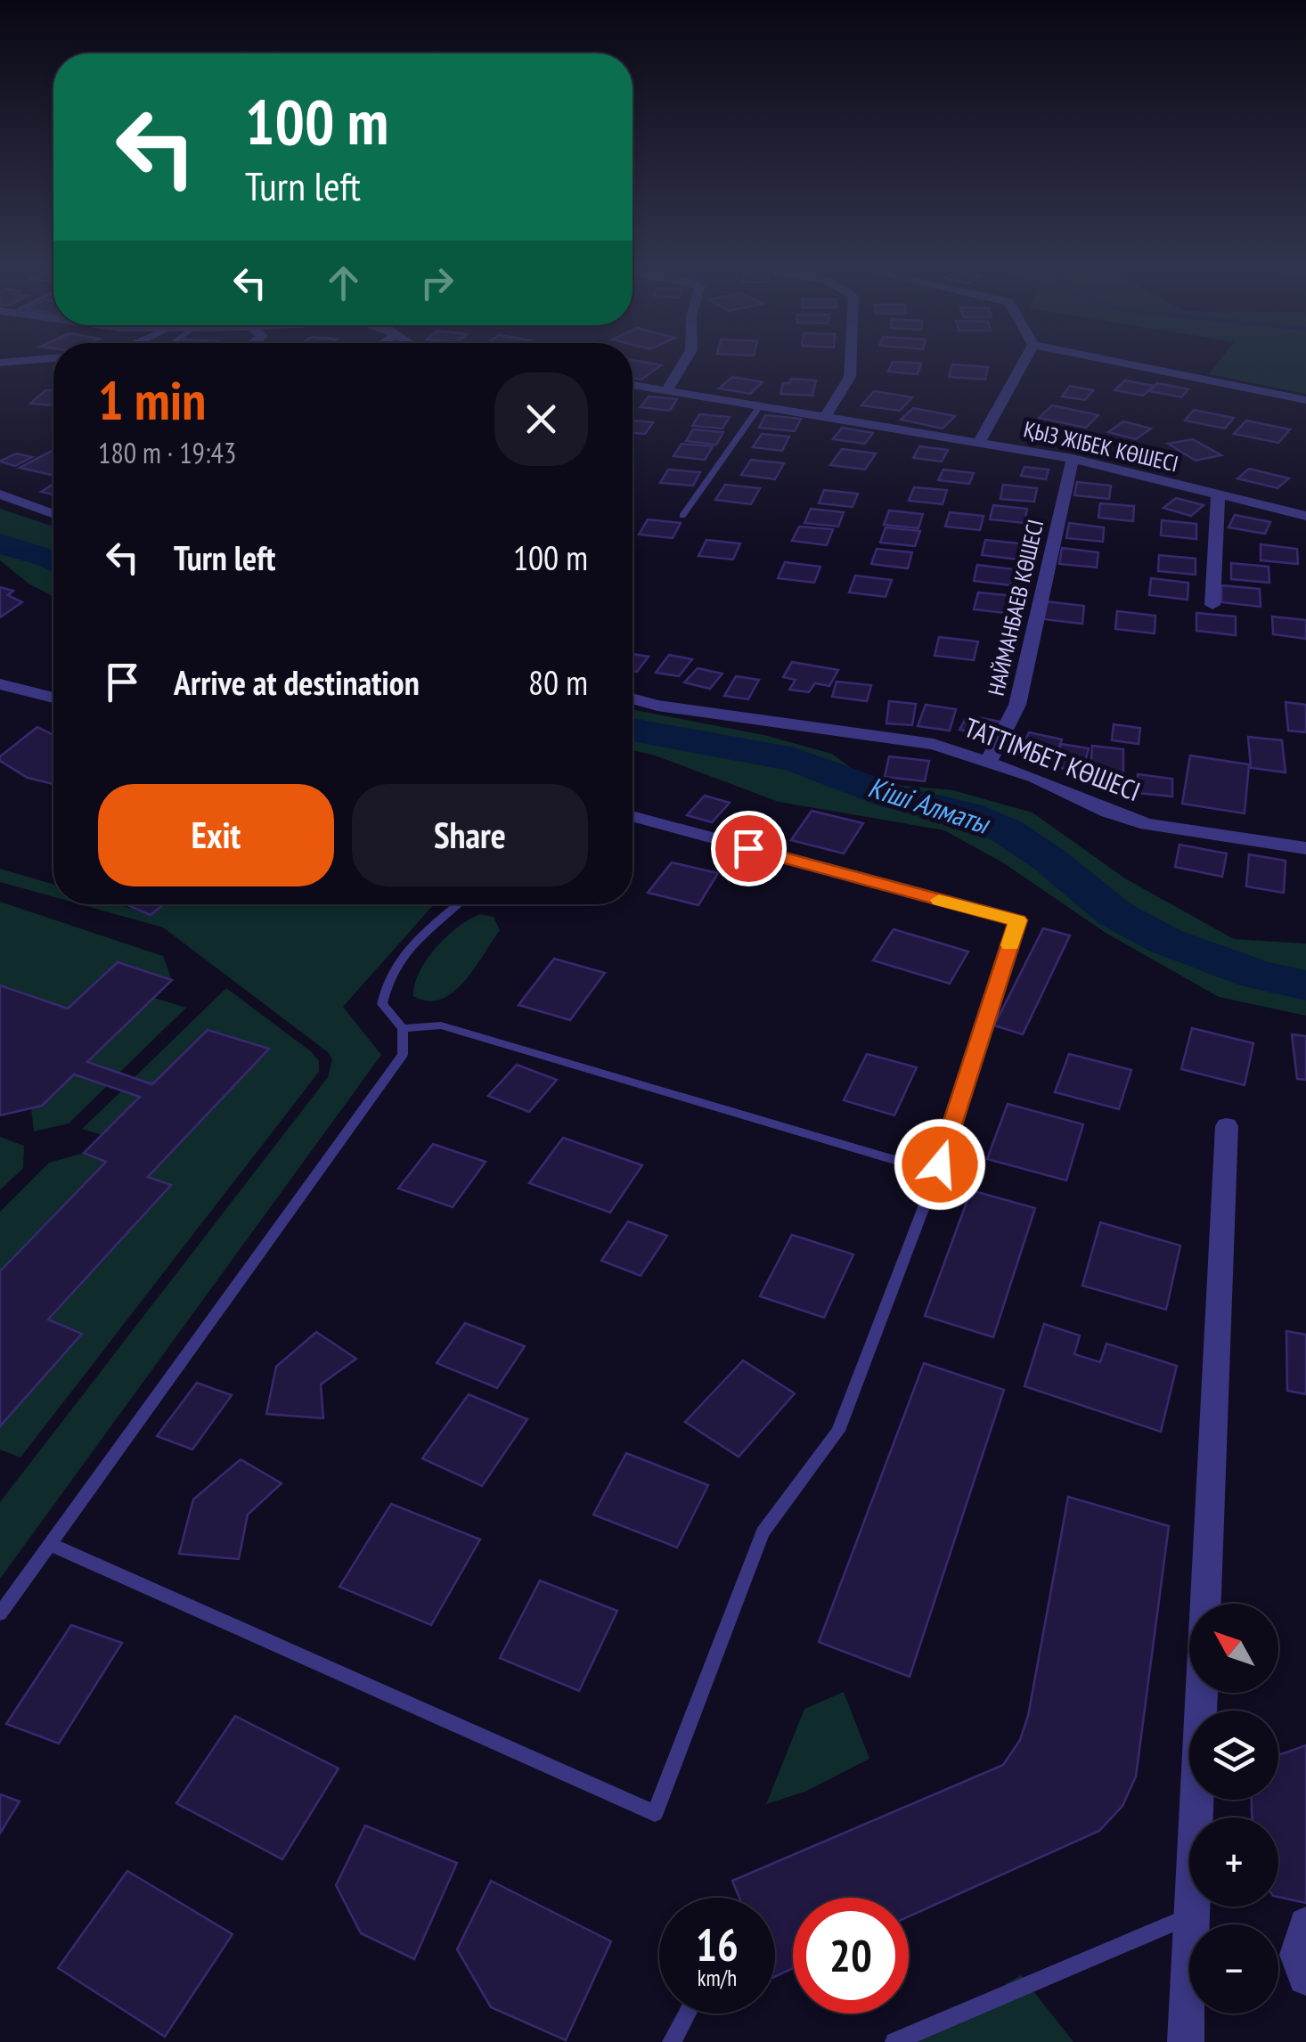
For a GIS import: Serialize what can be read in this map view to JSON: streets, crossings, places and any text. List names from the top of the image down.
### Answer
{
  "streets": {
    "street": ["ҚЫЗ ЖІБЕК КӨШЕСІ", "НАЙМАНБАЕВ КӨШЕСІ", "ТАТТІМБЕТ КӨШЕСІ"]
  },
  "crossings": [
    ["ҚЫЗ ЖІБЕК КӨШЕСІ", "НАЙМАНБАЕВ КӨШЕСІ"],
    ["НАЙМАНБАЕВ КӨШЕСІ", "ТАТТІМБЕТ КӨШЕСІ"]
  ],
  "water": ["Кіші Алматы"],
  "north": "top left",
  "page": {
    "turn": ["100 m", "Turn left"],
    "heading": ["1 min", "180 m · 19:43"],
    "list": [
      {
        "name": "Turn left",
        "value": "100 m"
      },
      {
        "name": "Arrive at destination",
        "value": "80 m"
      }
    ],
    "buttons": ["Exit", "Share"],
    "map_buttons": ["+", "−"],
    "speed": "16 km/h",
    "limit": "20"
  }
}
